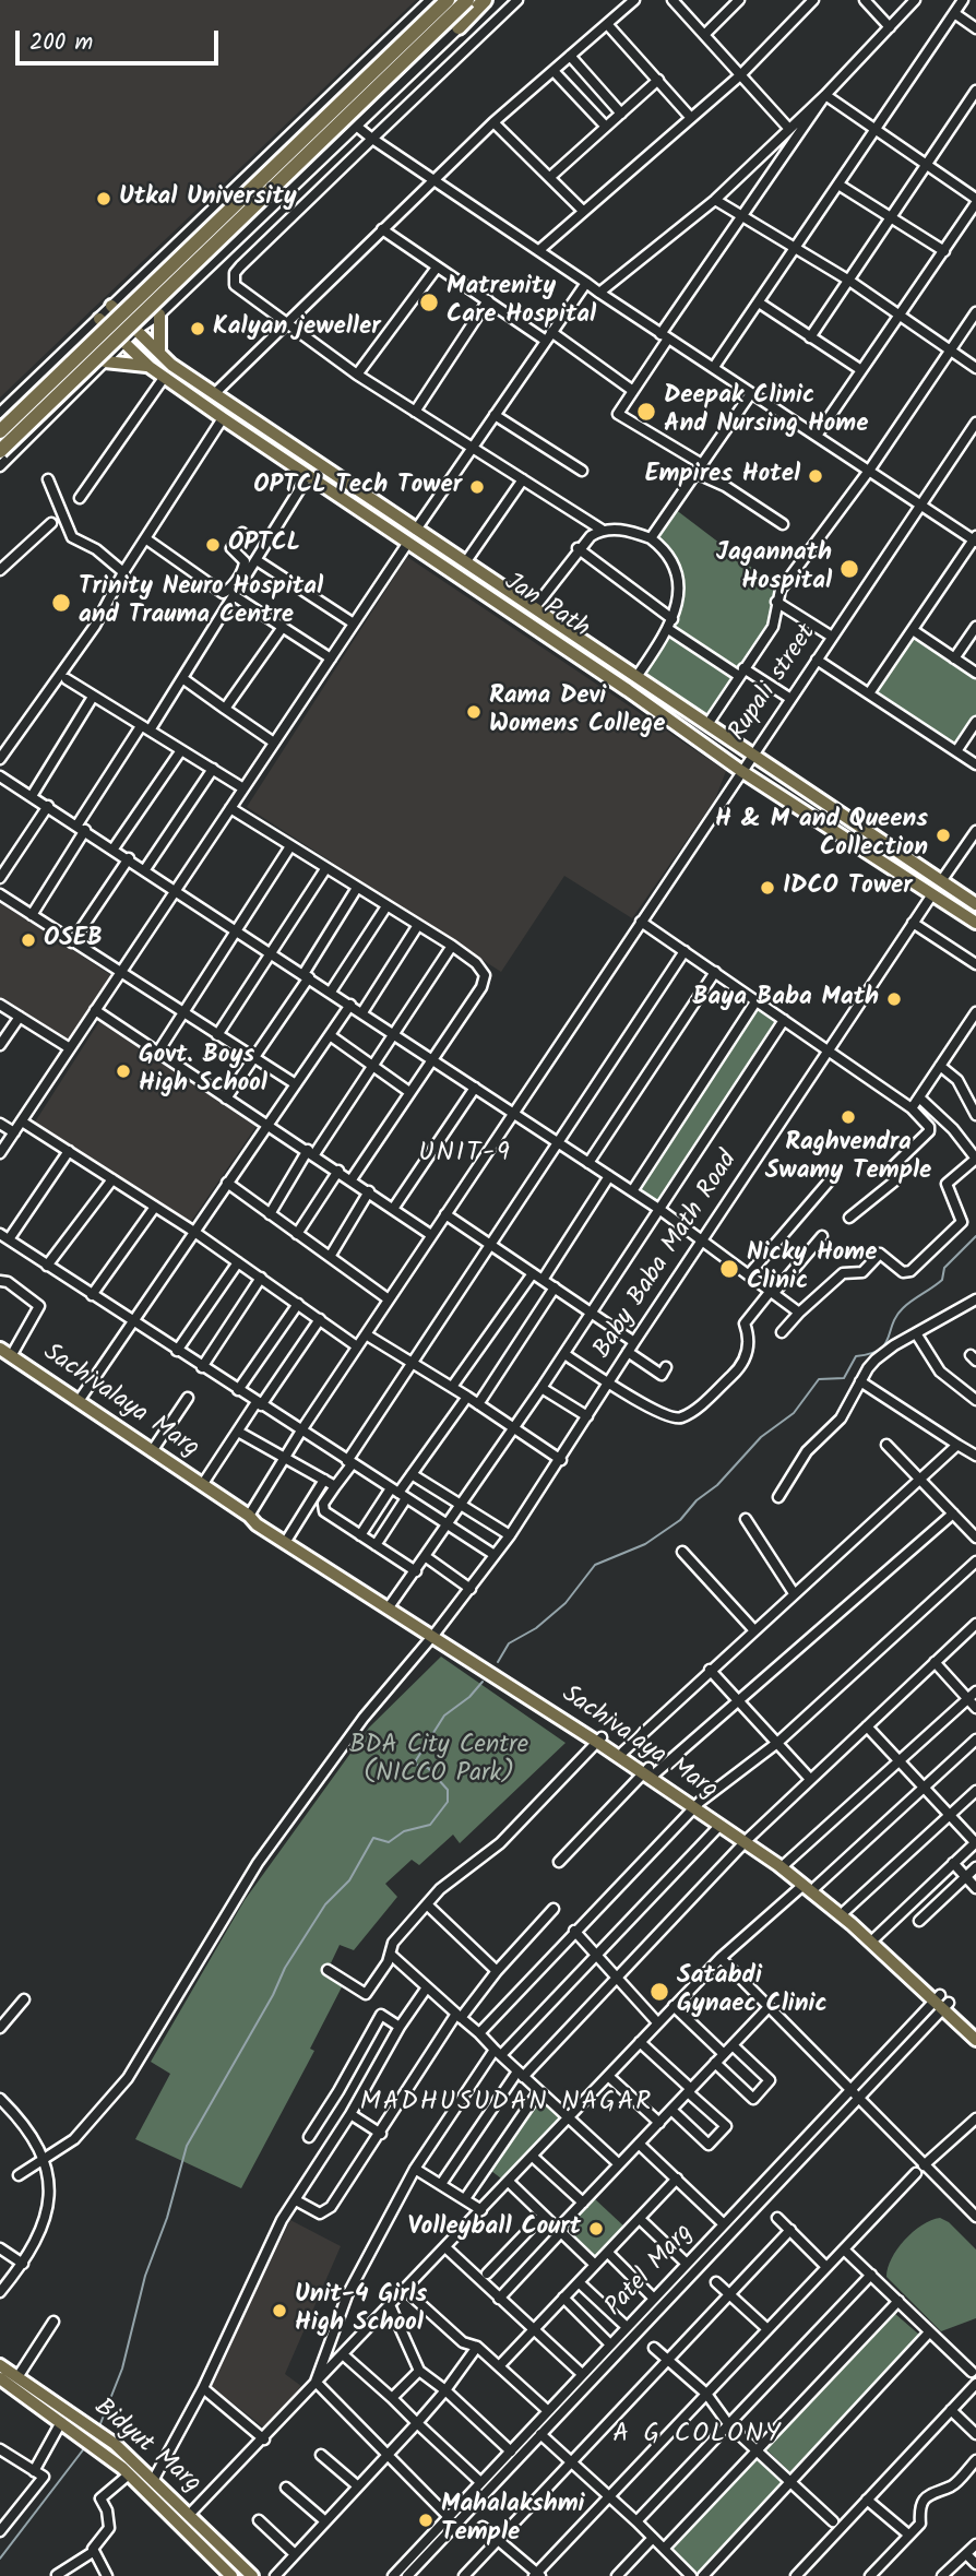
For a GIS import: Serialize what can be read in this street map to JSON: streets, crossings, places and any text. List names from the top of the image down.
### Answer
{
  "streets": {
    "main road": ["Jan Path", "Sachivalaya Marg", "Bidyut Marg"],
    "street": ["Rupali street", "Baby Baba Math Road", "Patel Marg"]
  },
  "crossings": [
    ["Jan Path", "Rupali street"],
    ["Jan Path", "Baby Baba Math Road"],
    ["Rupali street", "Sachivalaya Marg"],
    ["Baby Baba Math Road", "Sachivalaya Marg"],
    ["Sachivalaya Marg", "Patel Marg"]
  ],
  "districts": ["UNIT-9", "MADHUSUDAN NAGAR", "A G COLONY"],
  "parks": ["BDA City Centre (NICCO Park)"],
  "places": [
    "Utkal University",
    "Matrenity Care Hospital",
    "Kalyan jeweller",
    "Deepak Clinic And Nursing Home",
    "Empires Hotel",
    "OPTCL Tech Tower",
    "OPTCL",
    "Jagannath Hospital",
    "Trinity Neuro Hospital and Trauma Centre",
    "Rama Devi Womens College",
    "H & M and Queens Collection",
    "IDCO Tower",
    "OSEB",
    "Baya Baba Math",
    "Govt. Boys High School",
    "Raghvendra Swamy Temple",
    "Nicky Home Clinic",
    "Satabdi Gynaec Clinic",
    "Volleyball Court",
    "Unit-4 Girls High School",
    "Mahalakshmi Temple"
  ],
  "scale_bar": "200 m"
}
